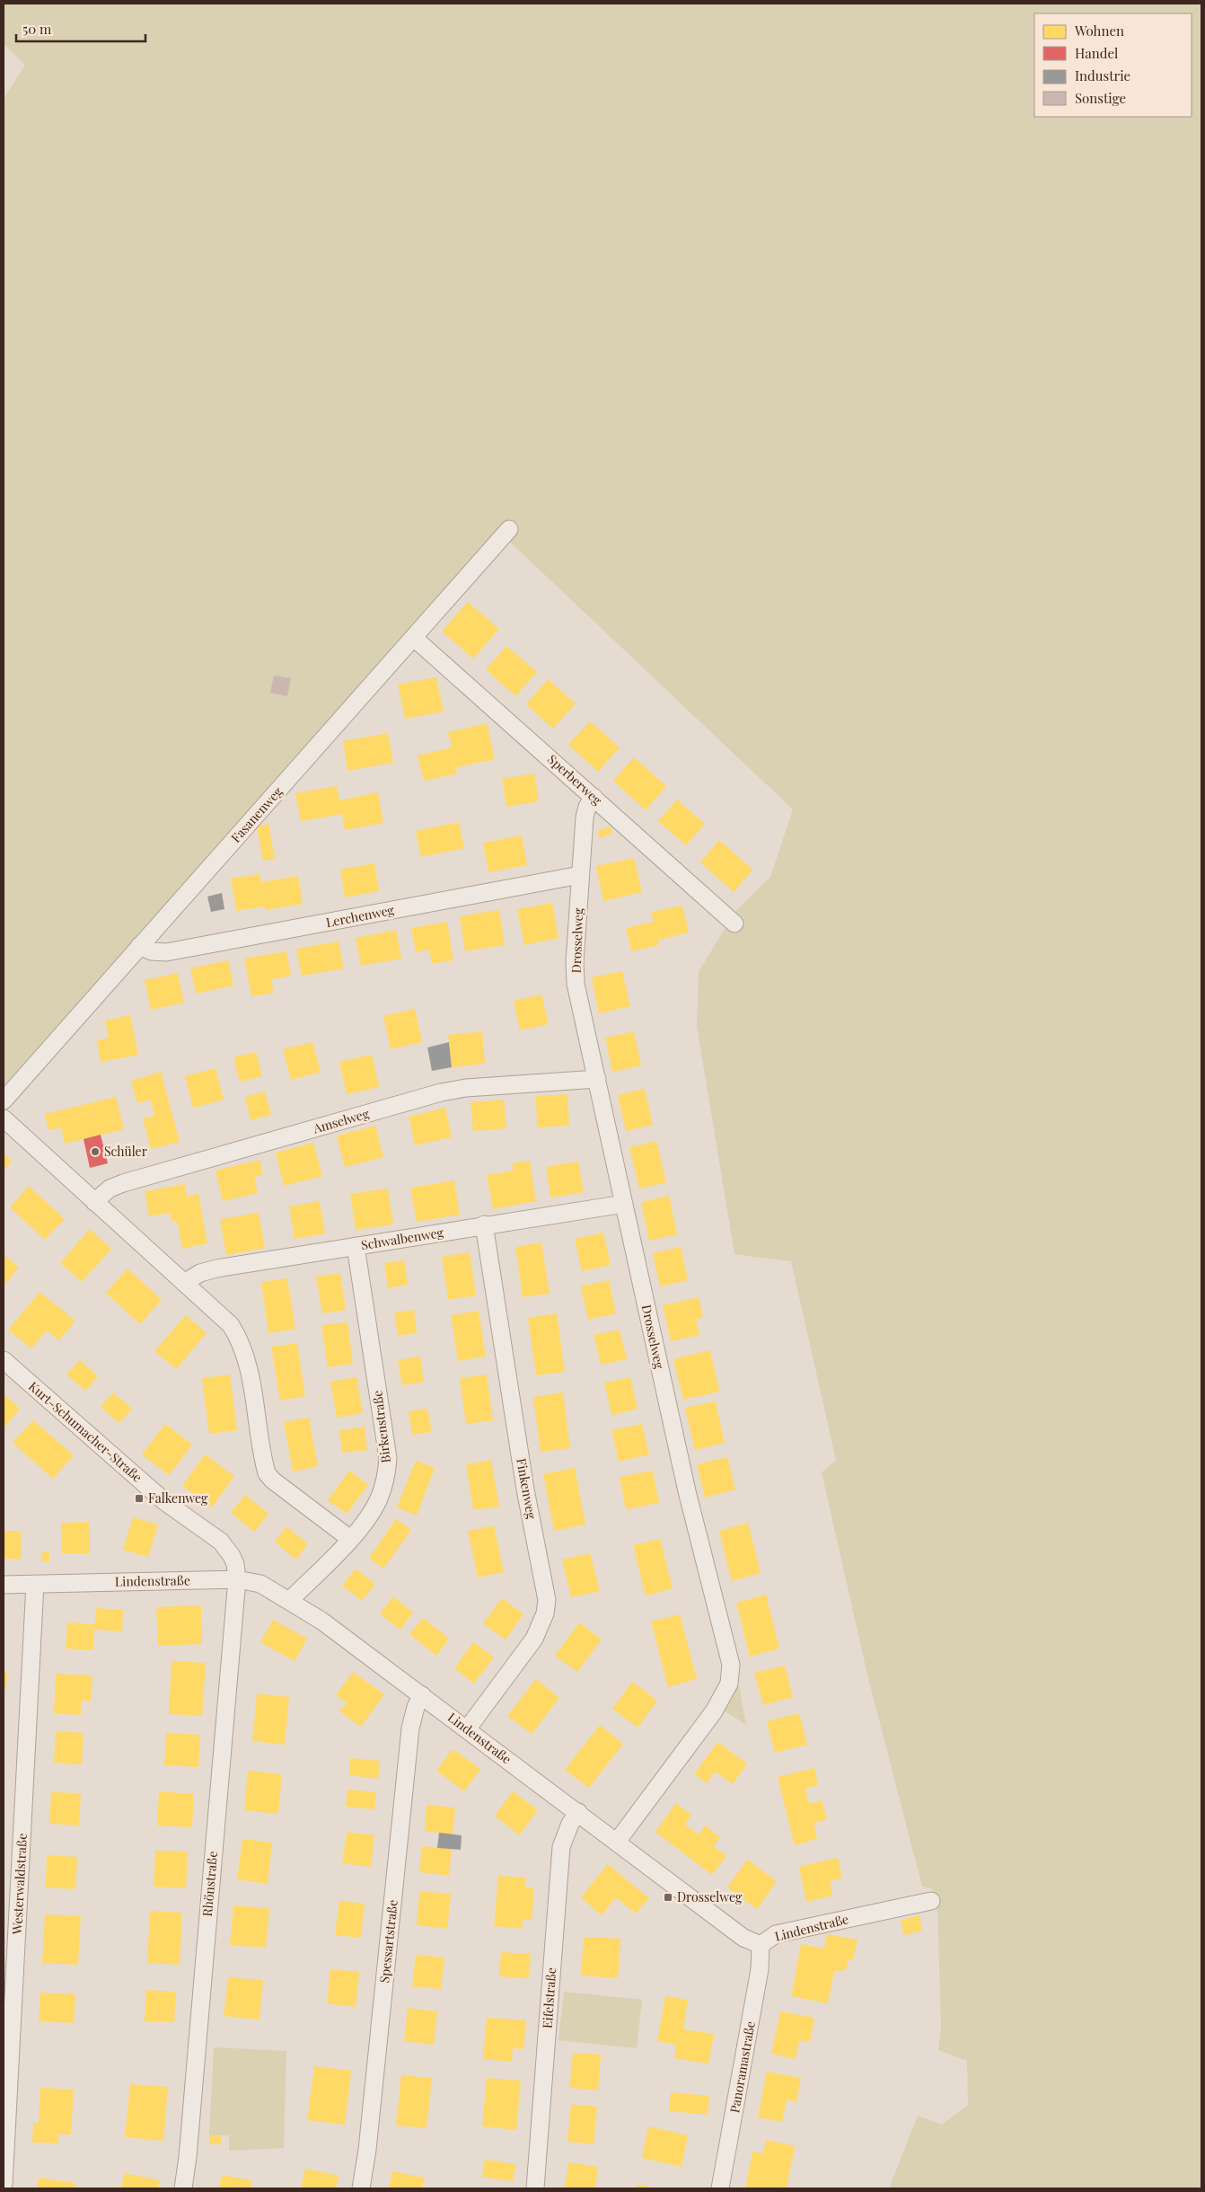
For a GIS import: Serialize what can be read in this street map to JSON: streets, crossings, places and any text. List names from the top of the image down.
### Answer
{
  "streets": {
    "street": [
      "Sperberweg",
      "Fasanenweg",
      "Lerchenweg",
      "Drosselweg",
      "Amselweg",
      "Schwalbenweg",
      "Birkenstraße",
      "Kurt-Schumacher-Straße",
      "Finkenweg",
      "Lindenstraße",
      "Westerwaldstraße",
      "Rhönstraße",
      "Spessartstraße",
      "Eifelstraße",
      "Panoramastraße"
    ]
  },
  "crossings": [
    ["Sperberweg", "Fasanenweg"],
    ["Sperberweg", "Drosselweg"],
    ["Fasanenweg", "Lerchenweg"],
    ["Lerchenweg", "Drosselweg"],
    ["Drosselweg", "Amselweg"],
    ["Drosselweg", "Schwalbenweg"],
    ["Drosselweg", "Lindenstraße"],
    ["Schwalbenweg", "Birkenstraße"],
    ["Schwalbenweg", "Finkenweg"],
    ["Birkenstraße", "Lindenstraße"],
    ["Kurt-Schumacher-Straße", "Lindenstraße"],
    ["Kurt-Schumacher-Straße", "Rhönstraße"],
    ["Finkenweg", "Lindenstraße"],
    ["Lindenstraße", "Westerwaldstraße"],
    ["Lindenstraße", "Rhönstraße"],
    ["Lindenstraße", "Spessartstraße"],
    ["Lindenstraße", "Eifelstraße"],
    ["Lindenstraße", "Panoramastraße"]
  ],
  "places": {
    "other": ["Schüler"],
    "transit": ["Falkenweg", "Drosselweg"]
  },
  "legend": [
    "Wohnen",
    "Handel",
    "Industrie",
    "Sonstige"
  ],
  "scale_bar": "50 m"
}
